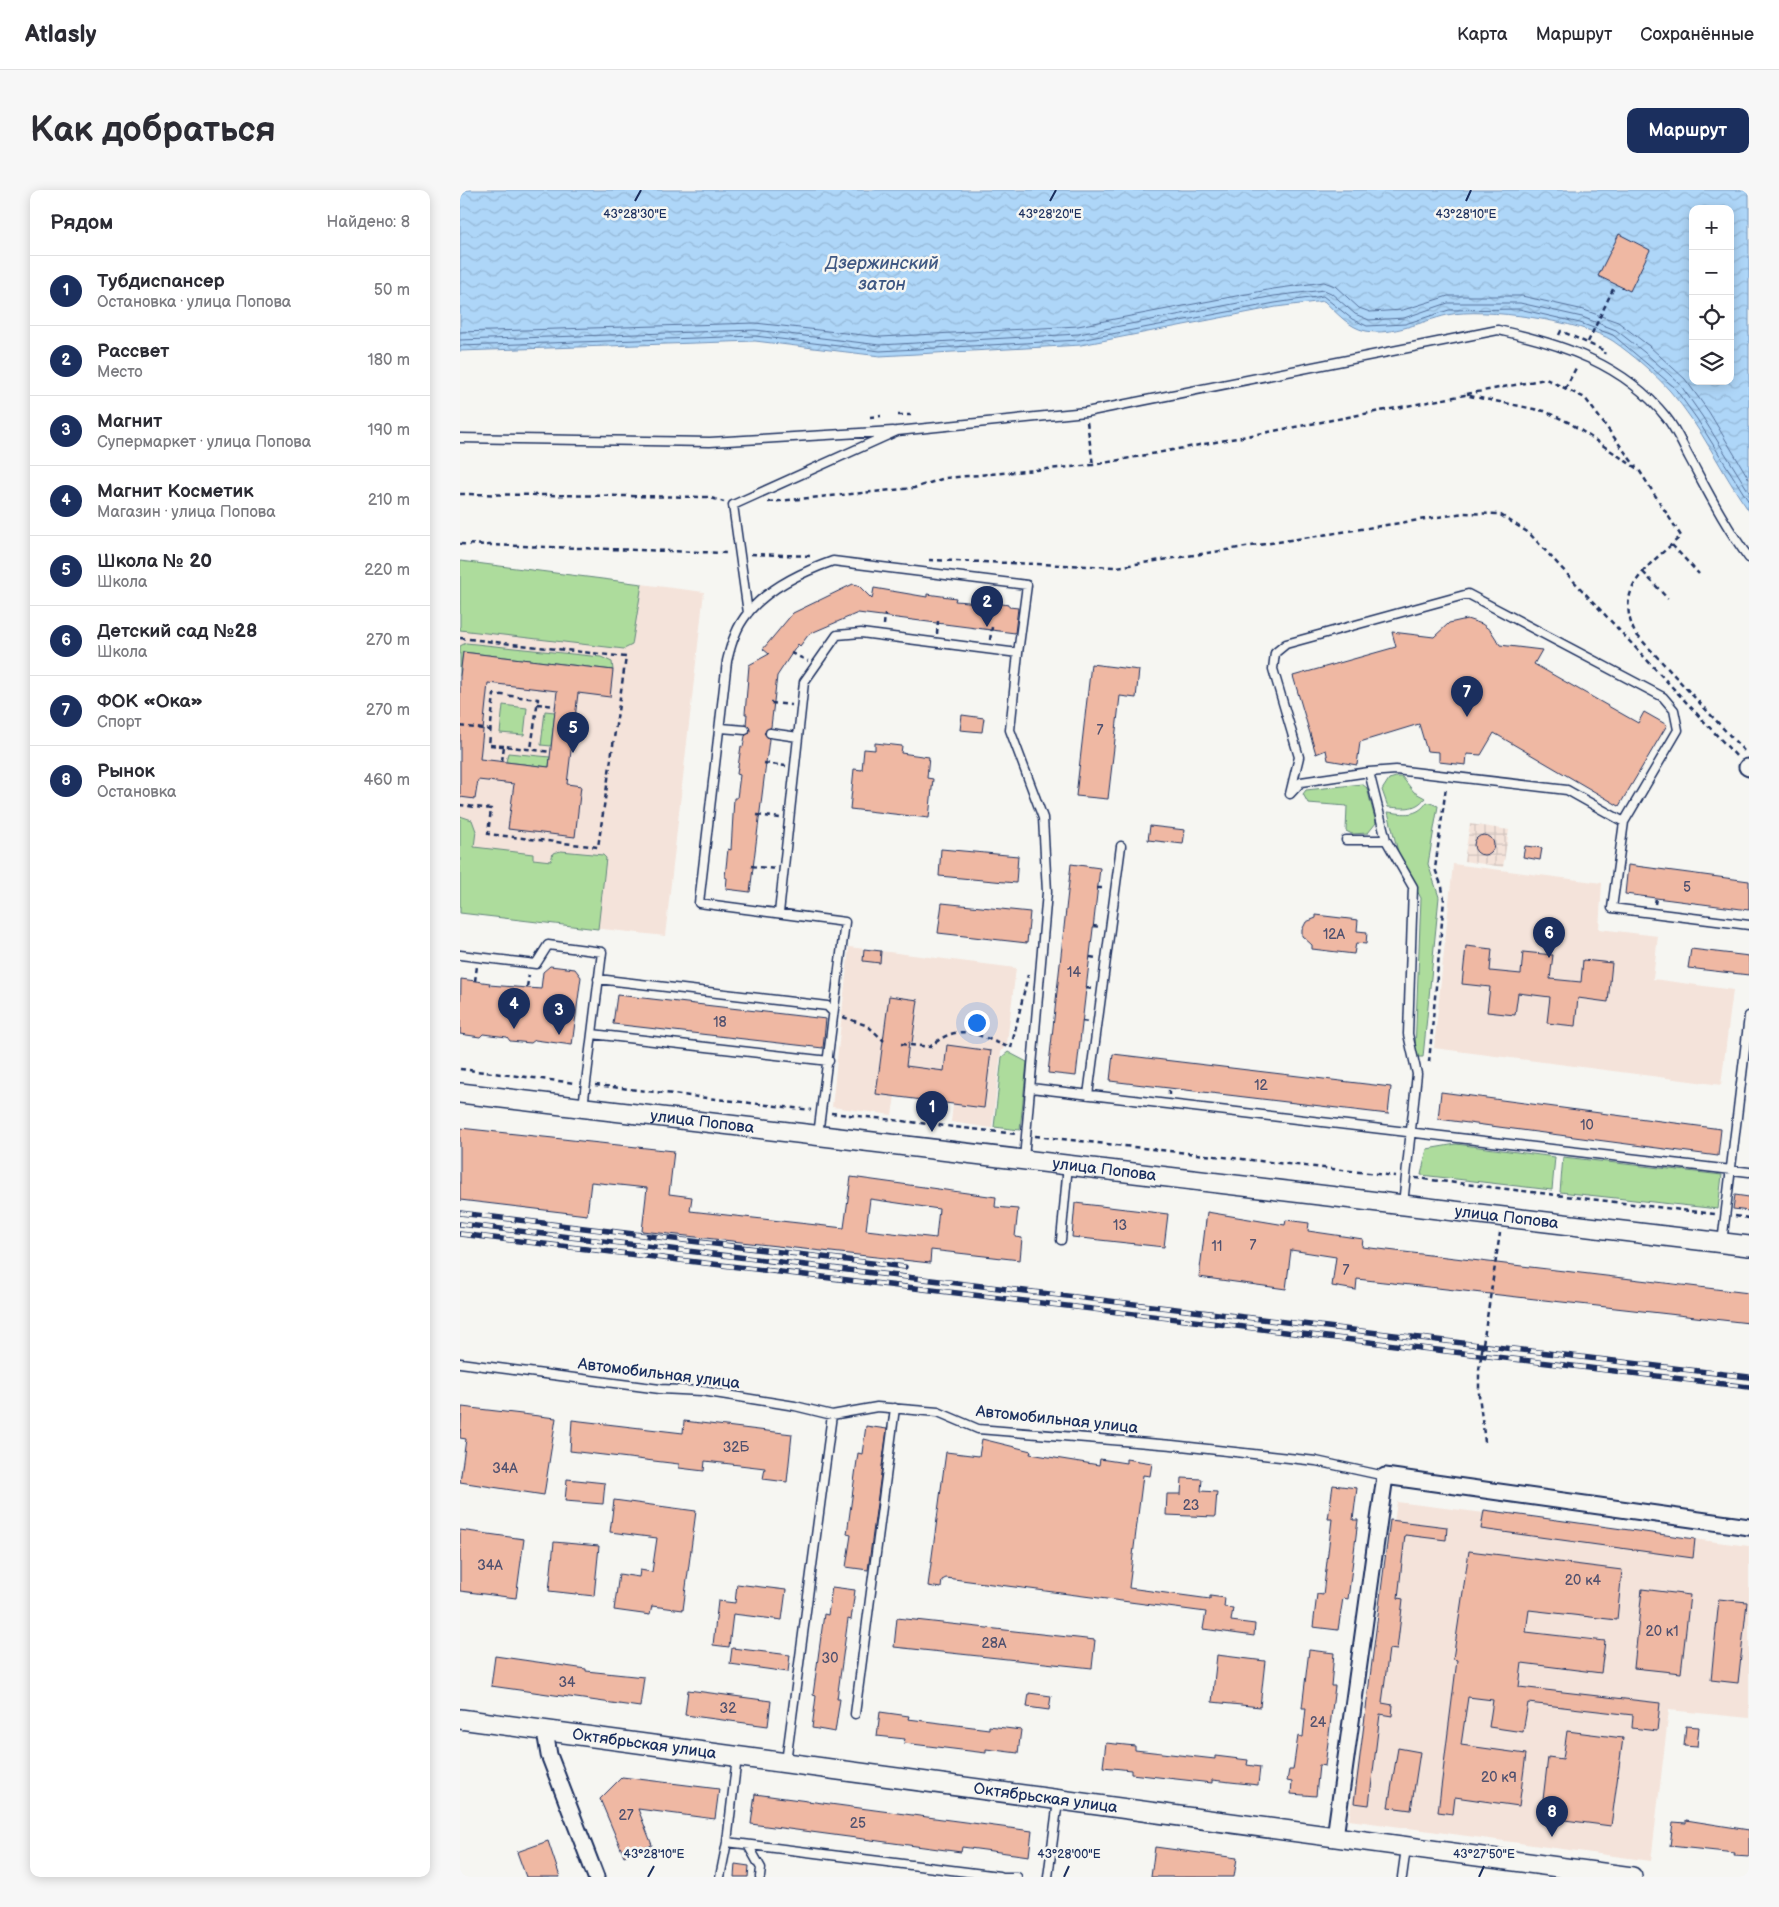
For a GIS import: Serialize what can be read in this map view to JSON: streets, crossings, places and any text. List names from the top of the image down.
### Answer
{
  "streets": {
    "street": ["улица Попова", "Октябрьская улица"],
    "lane": ["Автомобильная улица"]
  },
  "water": ["Дзержинский затон"],
  "house_numbers": [
    "7",
    "5",
    "12А",
    "14",
    "18",
    "12",
    "10",
    "13",
    "7",
    "11",
    "7",
    "32Б",
    "34А",
    "23",
    "34А",
    "20 к4",
    "20 к1",
    "28А",
    "30",
    "34",
    "32",
    "24",
    "20 к9",
    "27",
    "25"
  ],
  "page": {
    "header": "Atlasly",
    "nav": ["Карта", "Маршрут", "Сохранённые"],
    "buttons": "Маршрут",
    "title": "Как добраться",
    "heading": ["Рядом", "Найдено: 8"],
    "map_buttons": ["+", "−"],
    "list": [
      {
        "mark": "1",
        "name": "Тубдиспансер",
        "note": "Остановка · улица Попова",
        "value": "50 m"
      },
      {
        "mark": "2",
        "name": "Рассвет",
        "note": "Место",
        "value": "180 m"
      },
      {
        "mark": "3",
        "name": "Магнит",
        "note": "Супермаркет · улица Попова",
        "value": "190 m"
      },
      {
        "mark": "4",
        "name": "Магнит Косметик",
        "note": "Магазин · улица Попова",
        "value": "210 m"
      },
      {
        "mark": "5",
        "name": "Школа № 20",
        "note": "Школа",
        "value": "220 m"
      },
      {
        "mark": "6",
        "name": "Детский сад №28",
        "note": "Школа",
        "value": "270 m"
      },
      {
        "mark": "7",
        "name": "ФОК «Ока»",
        "note": "Спорт",
        "value": "270 m"
      },
      {
        "mark": "8",
        "name": "Рынок",
        "note": "Остановка",
        "value": "460 m"
      }
    ],
    "pins": [
      "2",
      "7",
      "5",
      "6",
      "4",
      "3",
      "1",
      "8"
    ]
  },
  "coordinates": [
    "43°28'30\"E",
    "43°28'20\"E",
    "43°28'10\"E",
    "43°28'00\"E",
    "43°27'50\"E"
  ]
}
